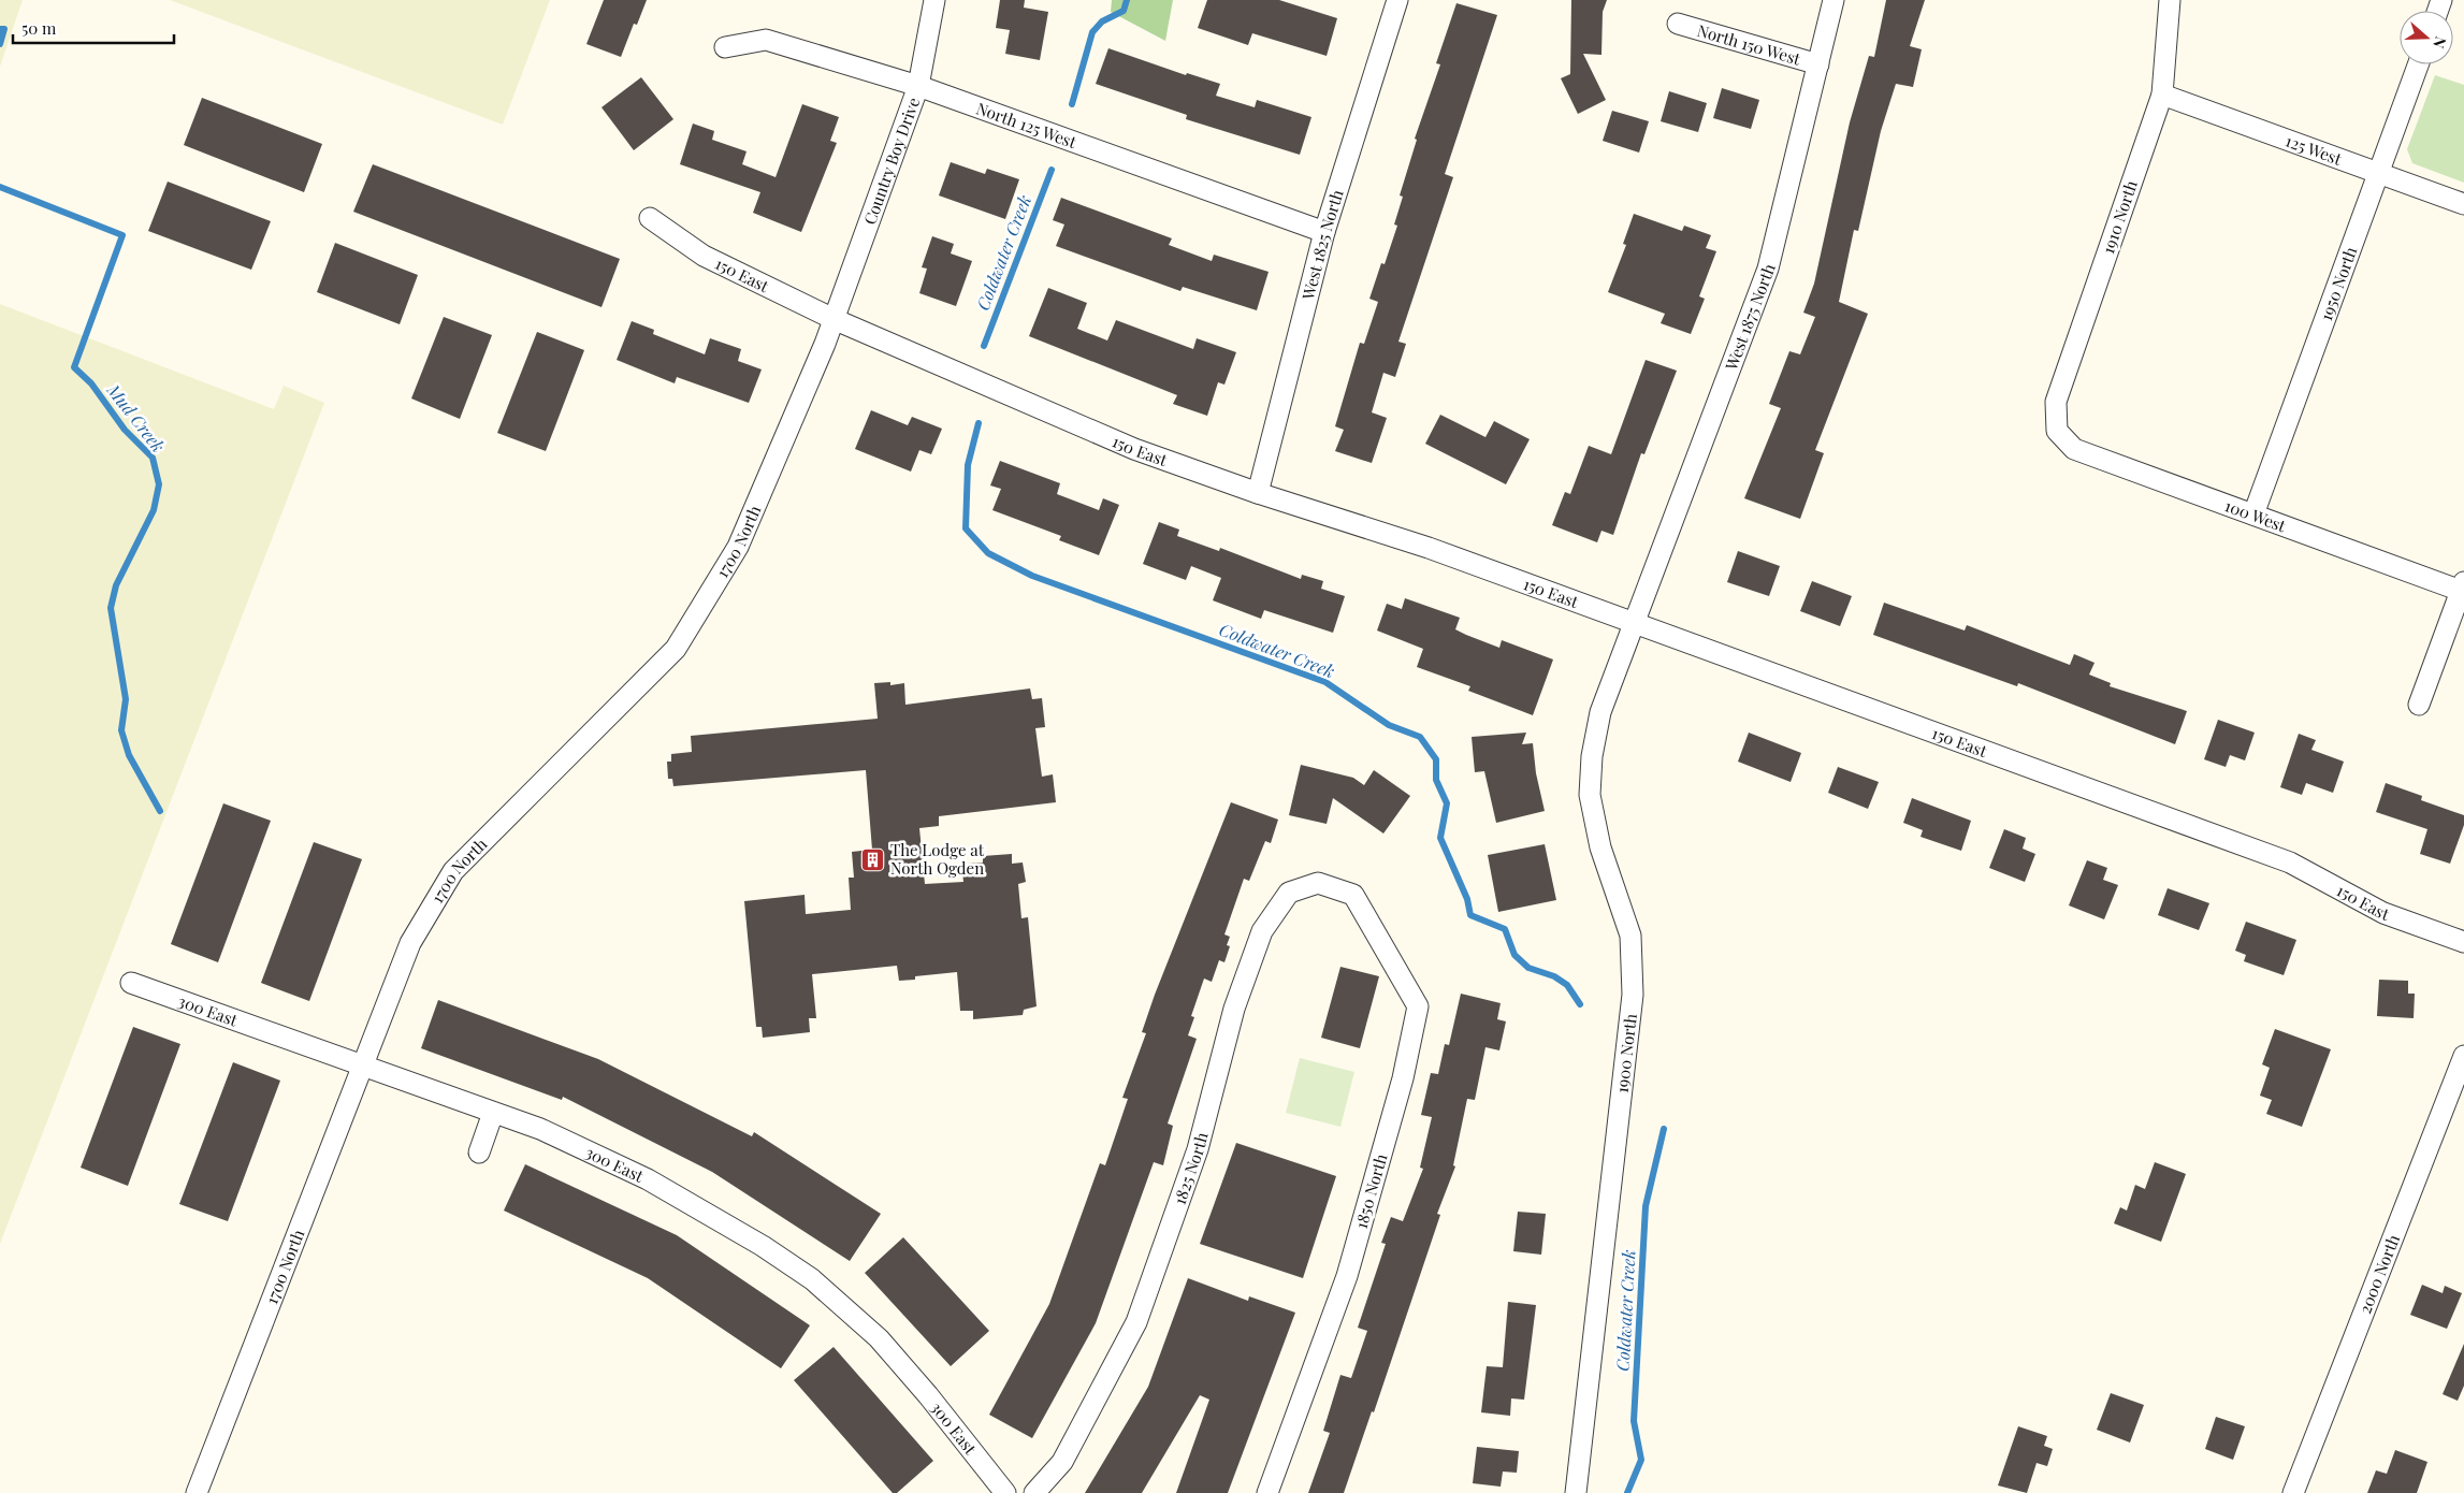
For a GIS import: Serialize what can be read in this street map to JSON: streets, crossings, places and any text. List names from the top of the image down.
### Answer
{
  "streets": {
    "street": [
      "North 150 West",
      "North 125 West",
      "125 West",
      "Country Boy Drive",
      "1910 North",
      "West 1825 North",
      "150 East",
      "1950 North",
      "West 1875 North",
      "100 West",
      "1700 North",
      "300 East",
      "1900 North",
      "1825 North",
      "1850 North",
      "2000 North"
    ]
  },
  "crossings": [
    ["North 150 West", "West 1875 North"],
    ["North 125 West", "Country Boy Drive"],
    ["North 125 West", "West 1825 North"],
    ["125 West", "1910 North"],
    ["125 West", "1950 North"],
    ["Country Boy Drive", "150 East"],
    ["Country Boy Drive", "1700 North"],
    ["1910 North", "100 West"],
    ["West 1825 North", "150 East"],
    ["150 East", "West 1875 North"],
    ["150 East", "1700 North"],
    ["150 East", "1900 North"],
    ["1950 North", "100 West"],
    ["West 1875 North", "1900 North"],
    ["1700 North", "300 East"],
    ["1825 North", "1850 North"]
  ],
  "water": ["Coldwater Creek", "Mud Creek"],
  "places": {
    "building": ["The Lodge at North Ogden"]
  },
  "scale_bar": "50 m",
  "north": "right"
}
